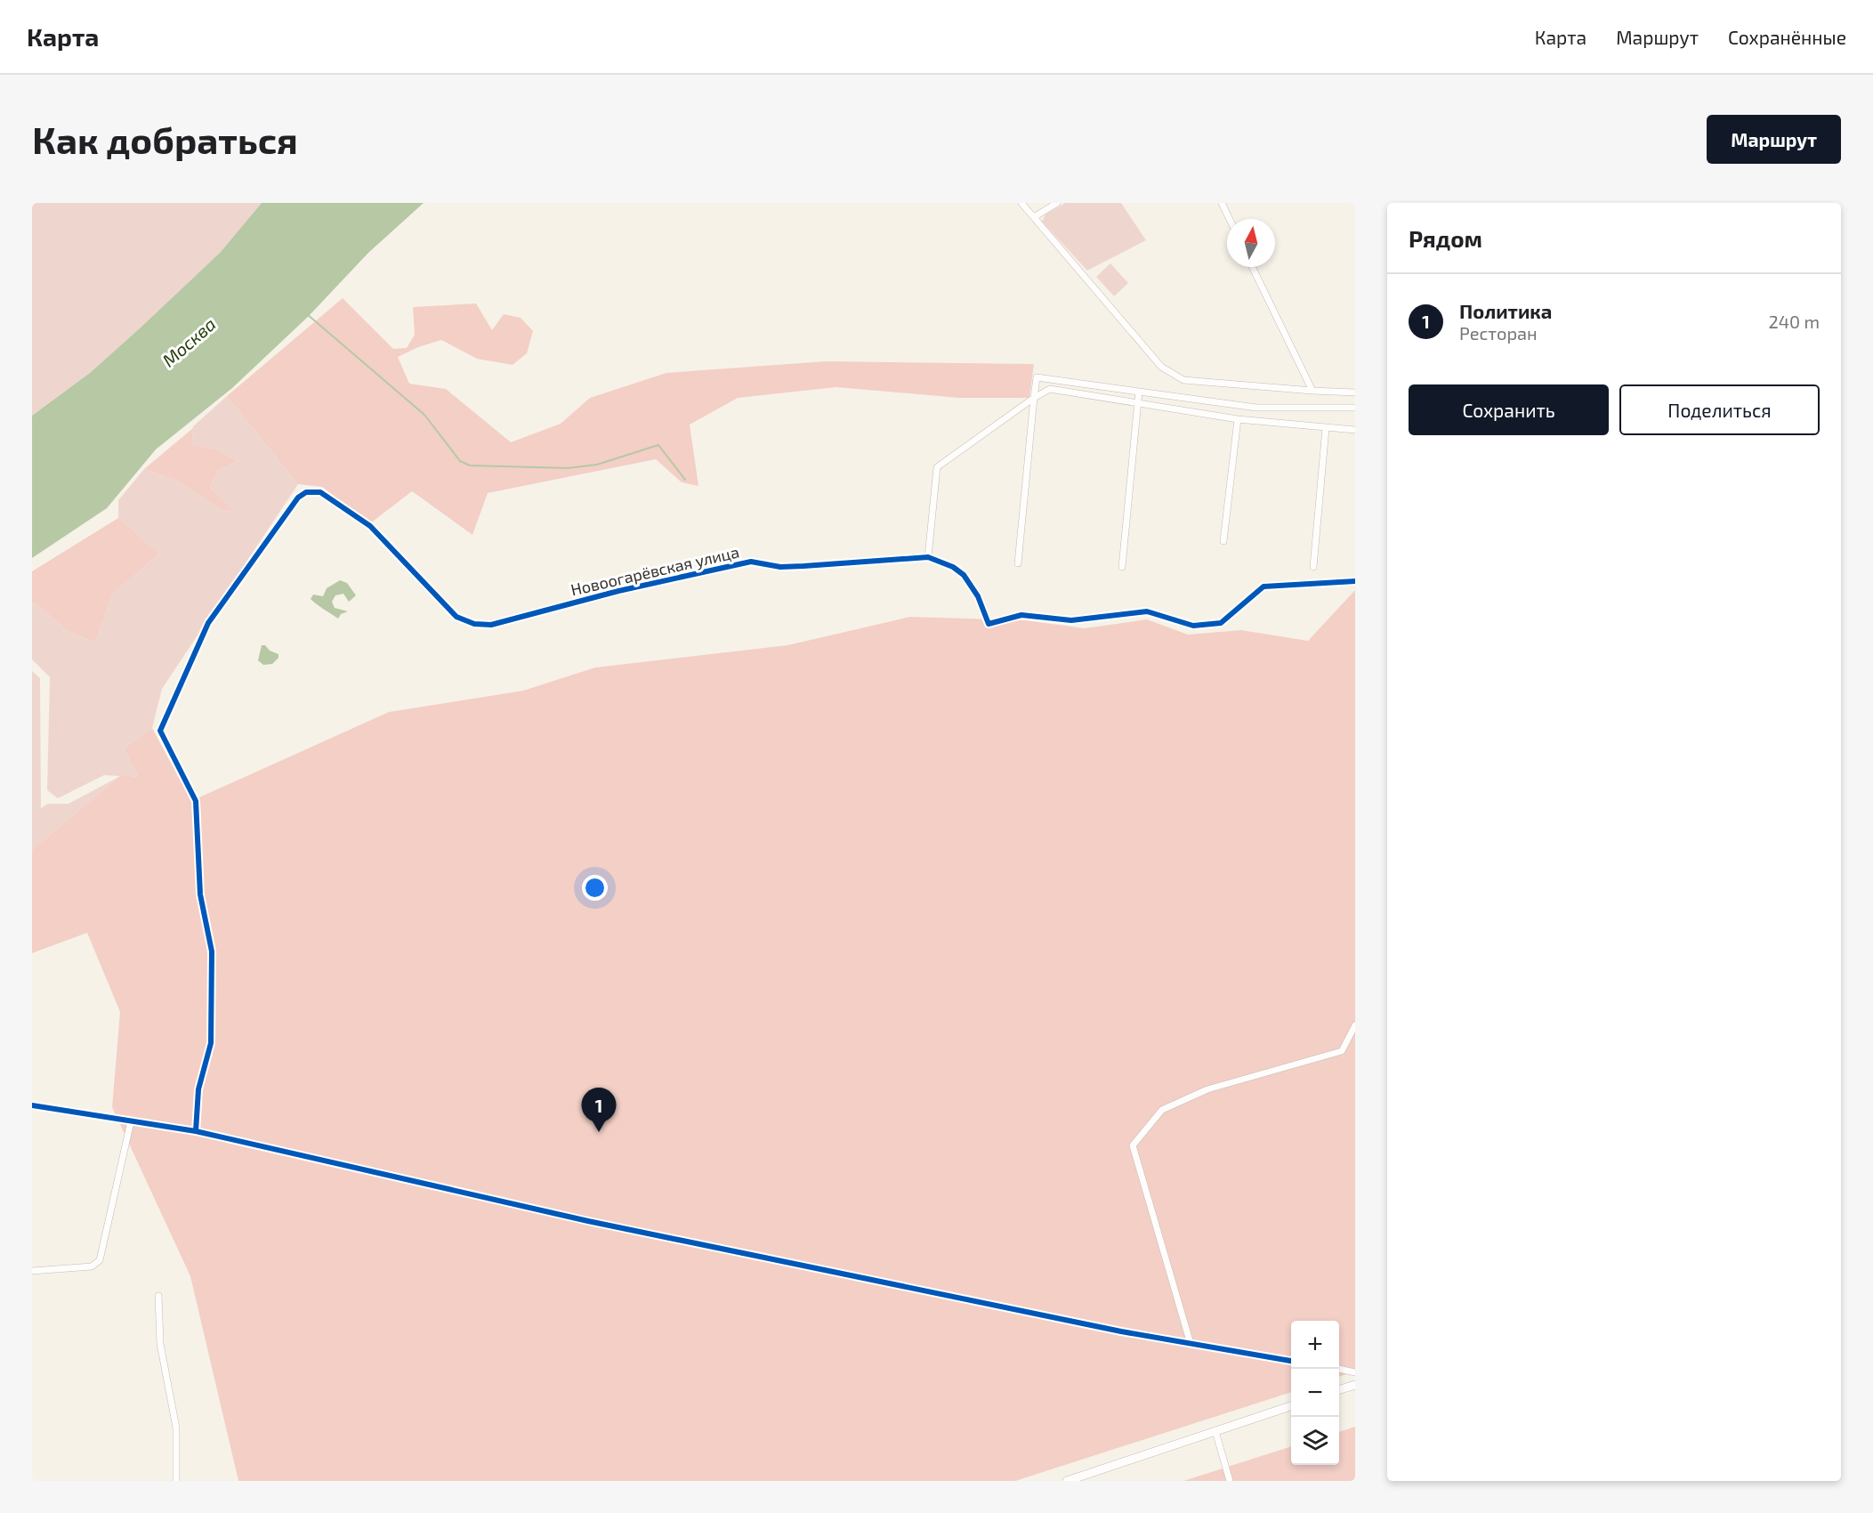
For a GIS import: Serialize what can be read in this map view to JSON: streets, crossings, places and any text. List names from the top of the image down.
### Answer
{
  "streets": {
    "street": ["Новоогарёвская улица"]
  },
  "water": ["Москва"],
  "north": "top",
  "page": {
    "header": "Карта",
    "nav": ["Карта", "Маршрут", "Сохранённые"],
    "buttons": [
      "Маршрут",
      ["Сохранить", "Поделиться"]
    ],
    "title": "Как добраться",
    "heading": "Рядом",
    "list": [
      {
        "mark": "1",
        "name": "Политика",
        "note": "Ресторан",
        "value": "240 m"
      }
    ],
    "pins": "1",
    "map_buttons": ["+", "−"]
  }
}
